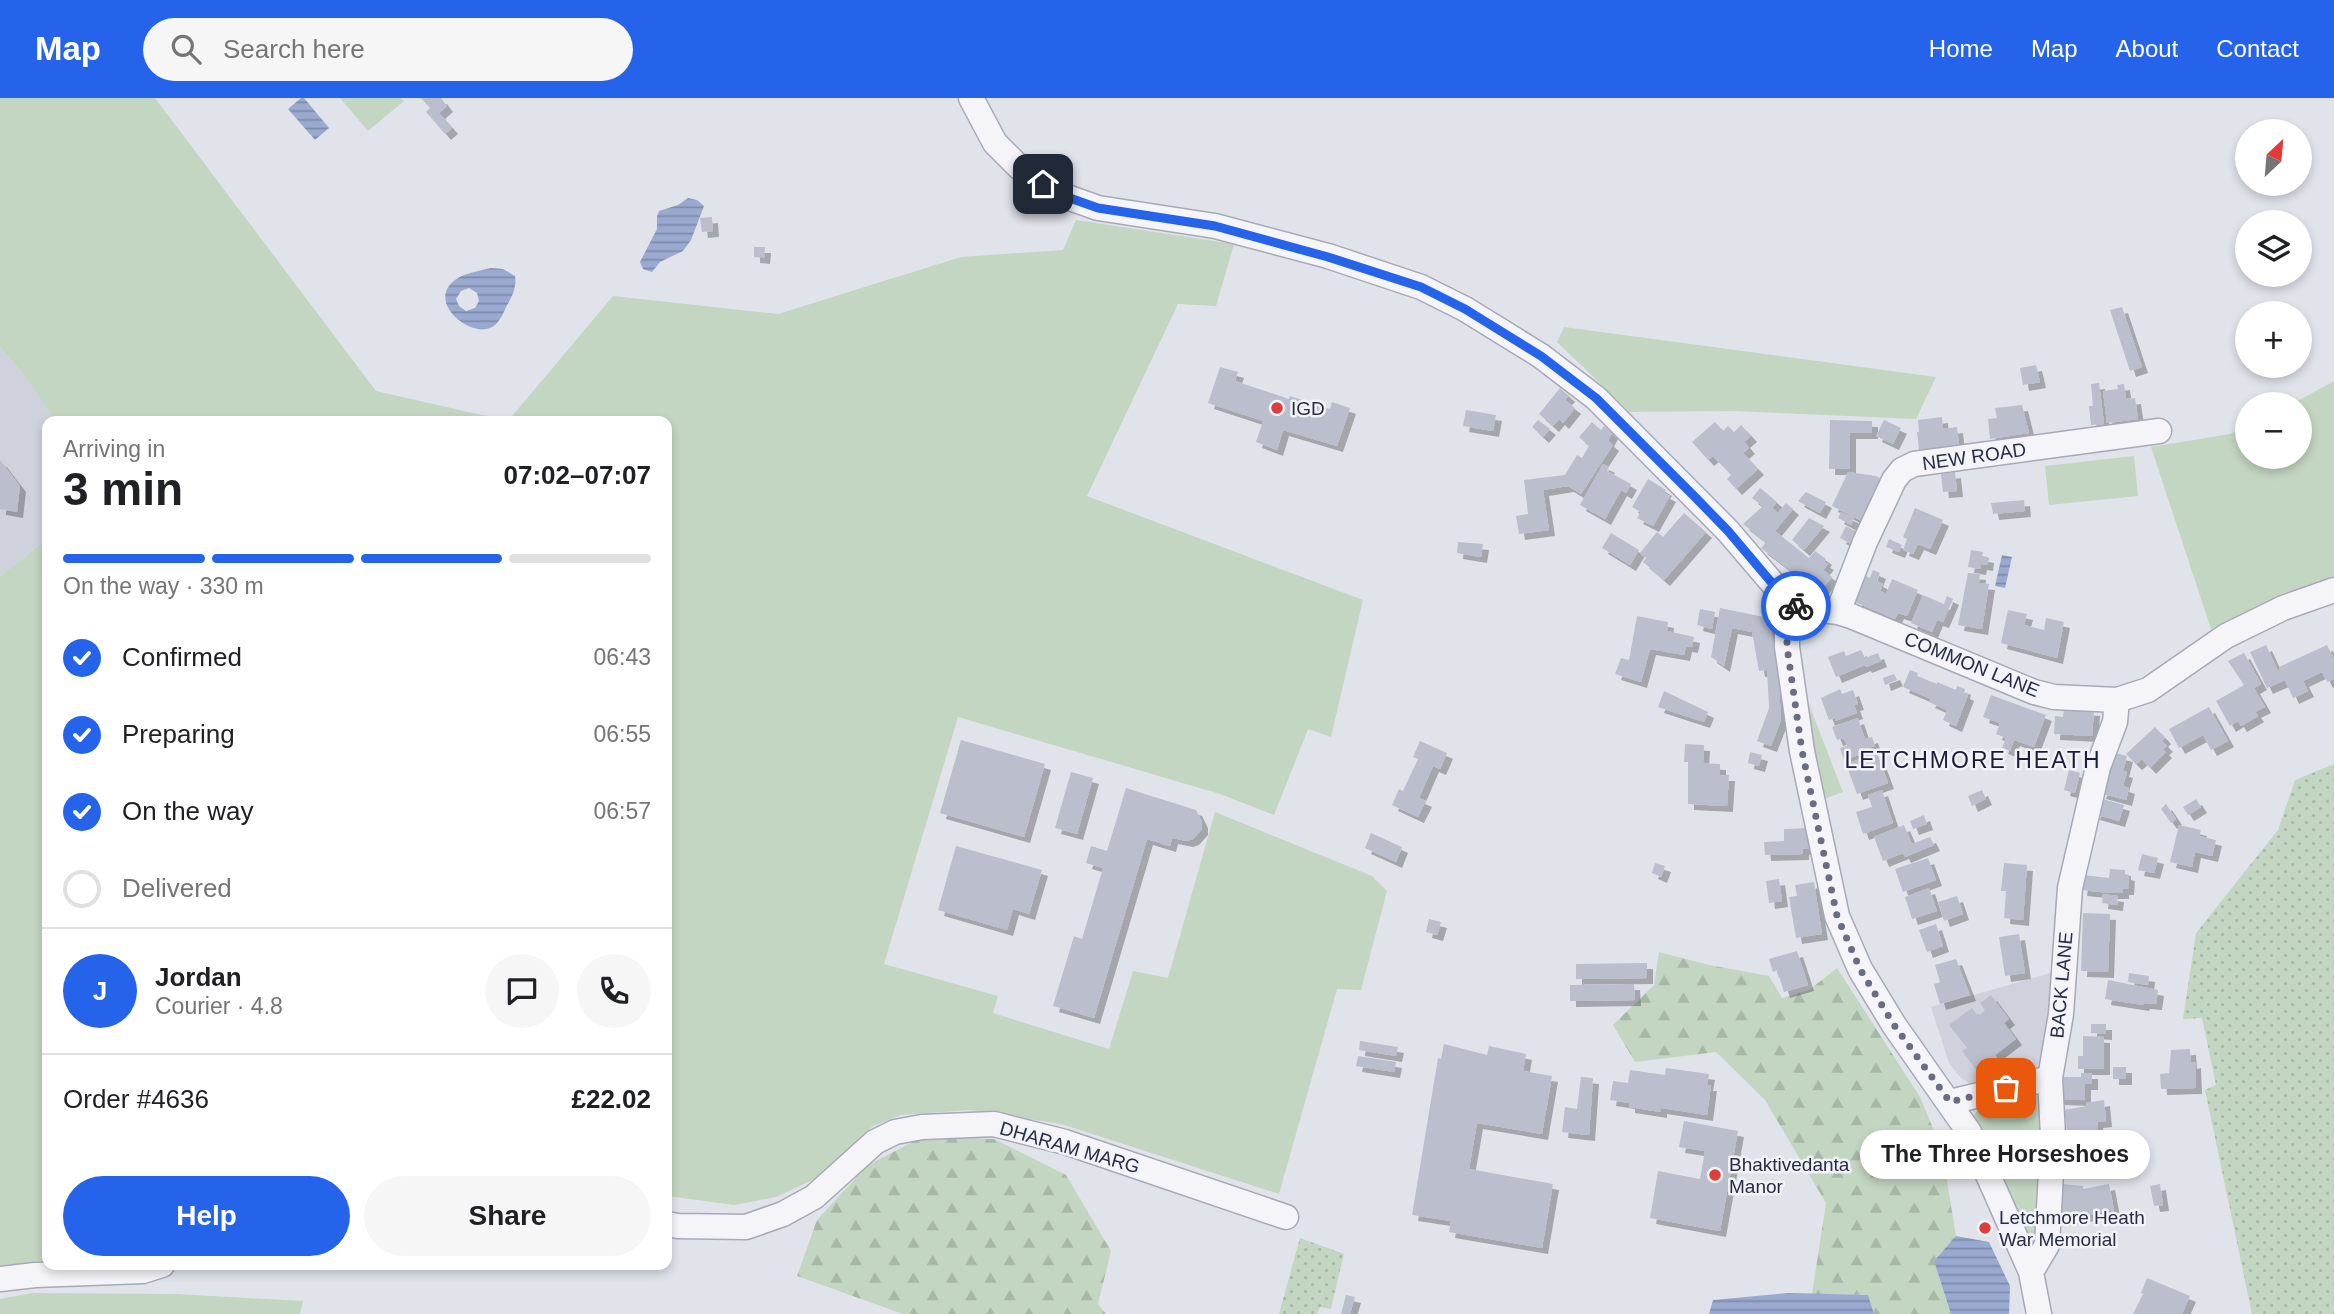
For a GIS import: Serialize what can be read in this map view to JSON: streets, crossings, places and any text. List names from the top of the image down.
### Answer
{
  "streets": {
    "street": [
      "NEW ROAD",
      "COMMON LANE",
      "BACK LANE",
      "DHARAM MARG"
    ]
  },
  "crossings": [
    ["NEW ROAD", "COMMON LANE"],
    ["COMMON LANE", "BACK LANE"]
  ],
  "districts": ["LETCHMORE HEATH"],
  "places": [
    "IGD",
    "The Three Horseshoes",
    "Bhaktivedanta Manor",
    "Letchmore Heath War Memorial"
  ],
  "north": "top right",
  "page": {
    "header": "Map",
    "search": "Search here",
    "nav": [
      "Home",
      "Map",
      "About",
      "Contact"
    ],
    "map_buttons": ["+", "−"],
    "heading": ["3 min", "Arriving in", "07:02–07:07"],
    "panel": [
      "Jordan",
      "Courier · 4.8",
      "Order #4636",
      "£22.02"
    ],
    "bar": "On the way · 330 m",
    "list": [
      ["Confirmed", "06:43"],
      ["Preparing", "06:55"],
      ["On the way", "06:57"],
      "Delivered"
    ],
    "round": "J",
    "bubble": "The Three Horseshoes",
    "buttons": ["Help", "Share"]
  }
}
